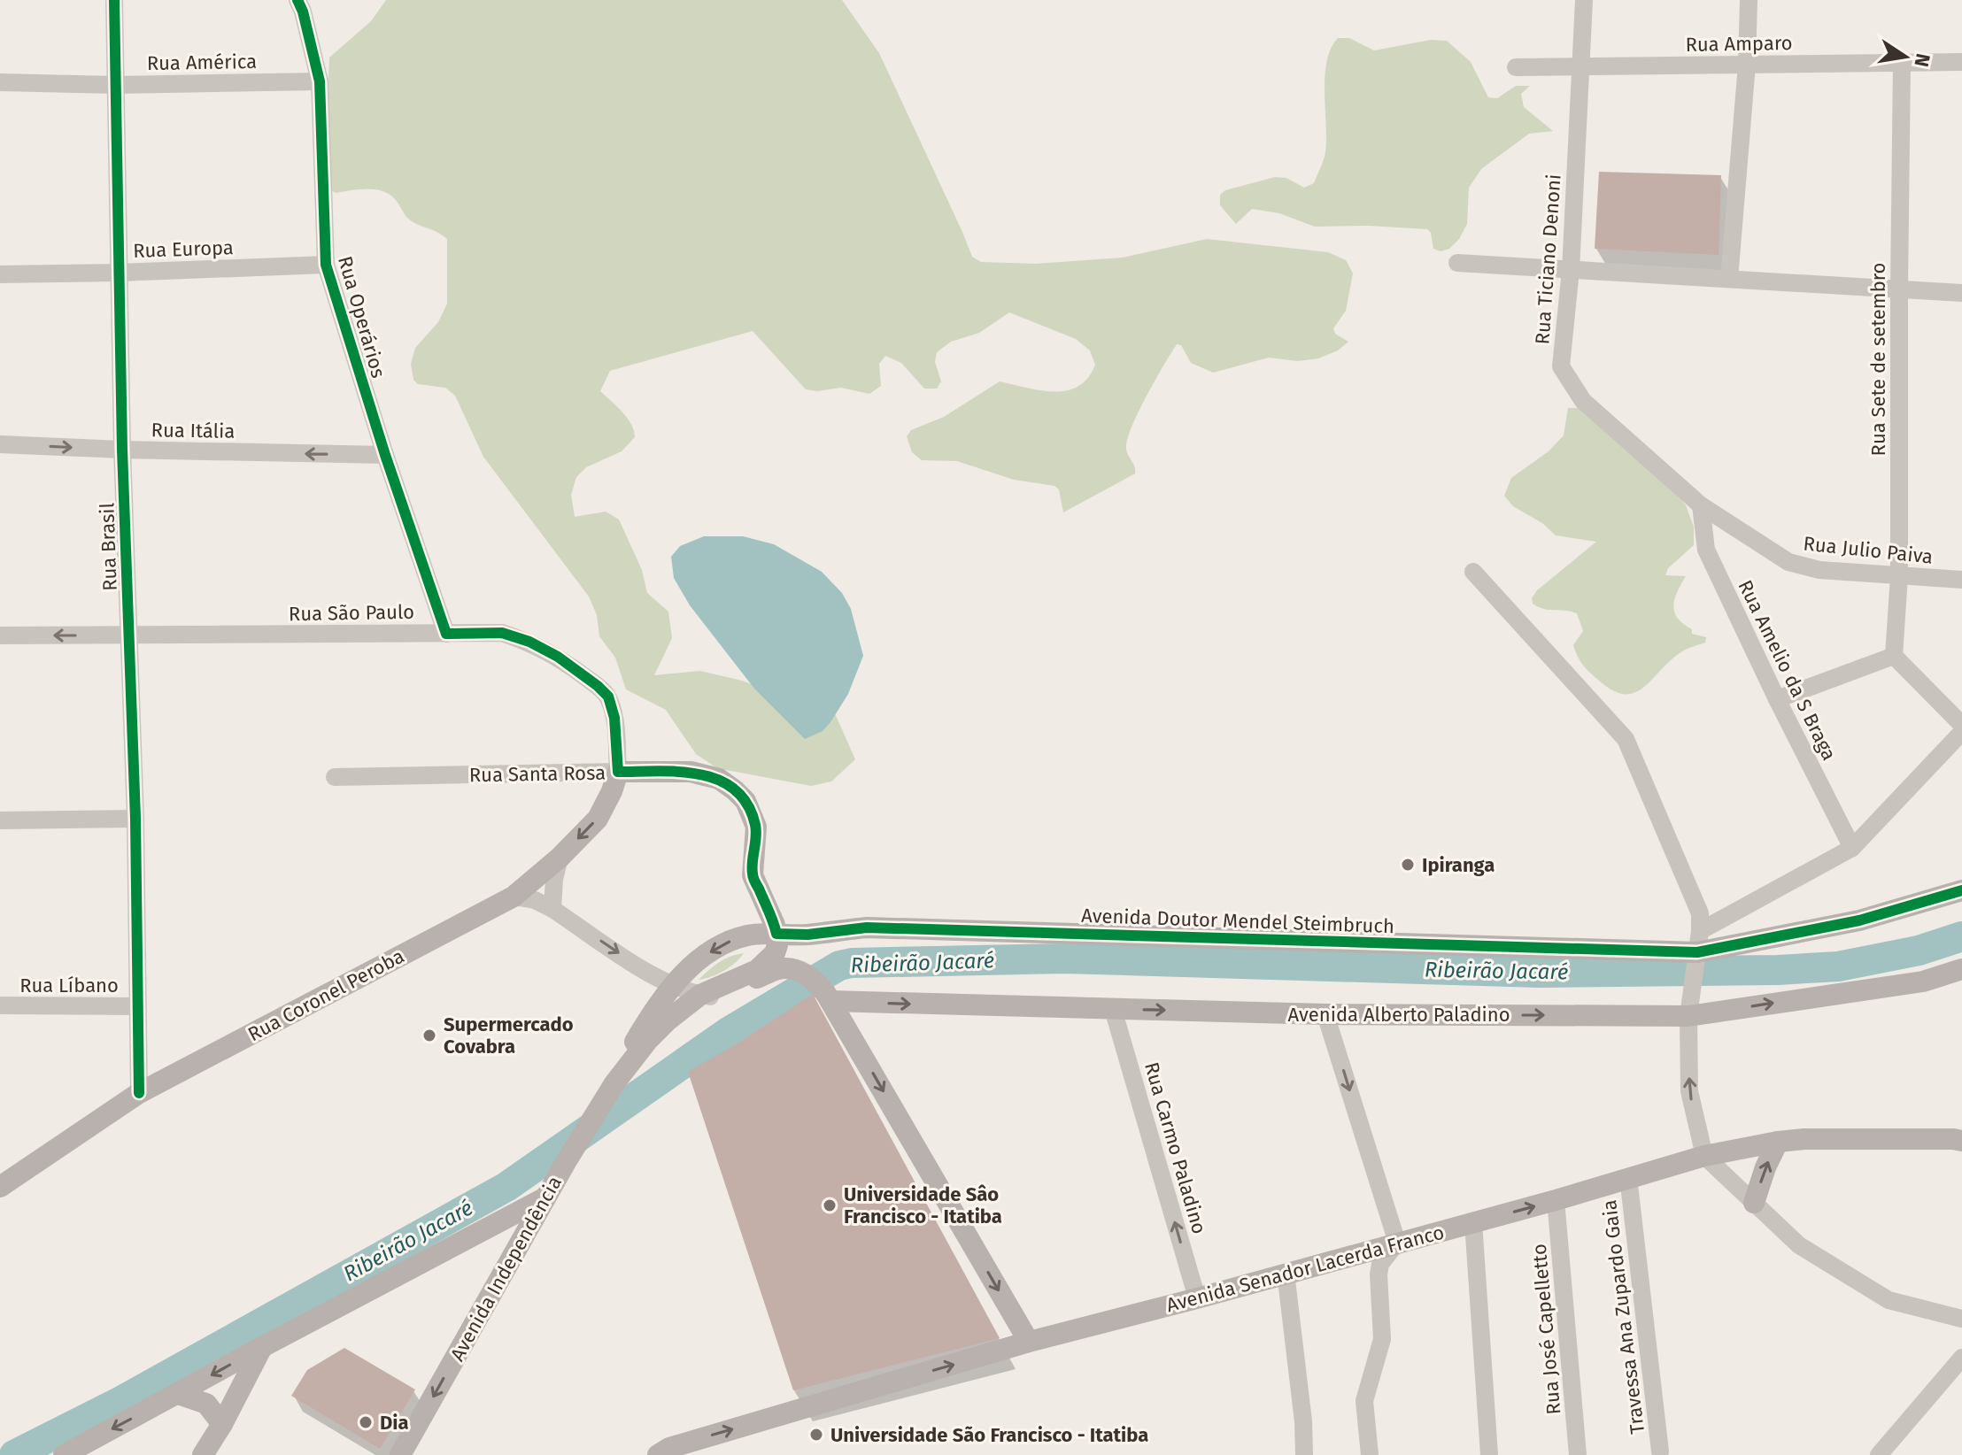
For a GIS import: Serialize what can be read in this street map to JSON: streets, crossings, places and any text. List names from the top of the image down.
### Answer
{
  "streets": {
    "main road": [
      "Rua Santa Rosa",
      "Avenida Doutor Mendel Steimbruch",
      "Rua Coronel Peroba",
      "Avenida Alberto Paladino",
      "Avenida Independência",
      "Avenida Senador Lacerda Franco"
    ],
    "street": [
      "Rua Amparo",
      "Rua América",
      "Rua Europa",
      "Rua Ticiano Denoni",
      "Rua Operários",
      "Rua Sete de setembro",
      "Rua Itália",
      "Rua Brasil",
      "Rua Julio Paiva",
      "Rua São Paulo",
      "Rua Amelio da S Braga",
      "Rua Líbano",
      "Rua Carmo Paladino",
      "Travessa Ana Zupardo Gaia",
      "Rua José Capelletto"
    ]
  },
  "crossings": [
    ["Rua Amparo", "Rua Ticiano Denoni"],
    ["Rua Amparo", "Rua Sete de setembro"],
    ["Rua América", "Rua Operários"],
    ["Rua América", "Rua Brasil"],
    ["Rua Europa", "Rua Operários"],
    ["Rua Europa", "Rua Brasil"],
    ["Rua Ticiano Denoni", "Rua Julio Paiva"],
    ["Rua Ticiano Denoni", "Rua Amelio da S Braga"],
    ["Rua Operários", "Rua Itália"],
    ["Rua Operários", "Rua São Paulo"],
    ["Rua Sete de setembro", "Rua Julio Paiva"],
    ["Rua Itália", "Rua Brasil"],
    ["Rua Brasil", "Rua São Paulo"],
    ["Rua Brasil", "Rua Líbano"],
    ["Rua Brasil", "Rua Coronel Peroba"],
    ["Rua Julio Paiva", "Rua Amelio da S Braga"],
    ["Rua São Paulo", "Rua Santa Rosa"],
    ["Rua São Paulo", "Rua Coronel Peroba"],
    ["Rua Santa Rosa", "Avenida Doutor Mendel Steimbruch"],
    ["Rua Santa Rosa", "Rua Coronel Peroba"],
    ["Rua Santa Rosa", "Avenida Independência"],
    ["Avenida Doutor Mendel Steimbruch", "Avenida Independência"],
    ["Avenida Alberto Paladino", "Rua Carmo Paladino"],
    ["Avenida Alberto Paladino", "Avenida Independência"],
    ["Rua Carmo Paladino", "Avenida Senador Lacerda Franco"],
    ["Avenida Senador Lacerda Franco", "Travessa Ana Zupardo Gaia"],
    ["Avenida Senador Lacerda Franco", "Rua José Capelletto"]
  ],
  "one_way": ["Avenida Alberto Paladino", "Rua Carmo Paladino", "Avenida Senador Lacerda Franco"],
  "water": ["Ribeirão Jacaré"],
  "places": [
    "Ipiranga",
    "Supermercado Covabra",
    "Universidade Sâo Francisco - Itatiba",
    "Dia",
    "Universidade São Francisco - Itatiba"
  ],
  "north": "right"
}
